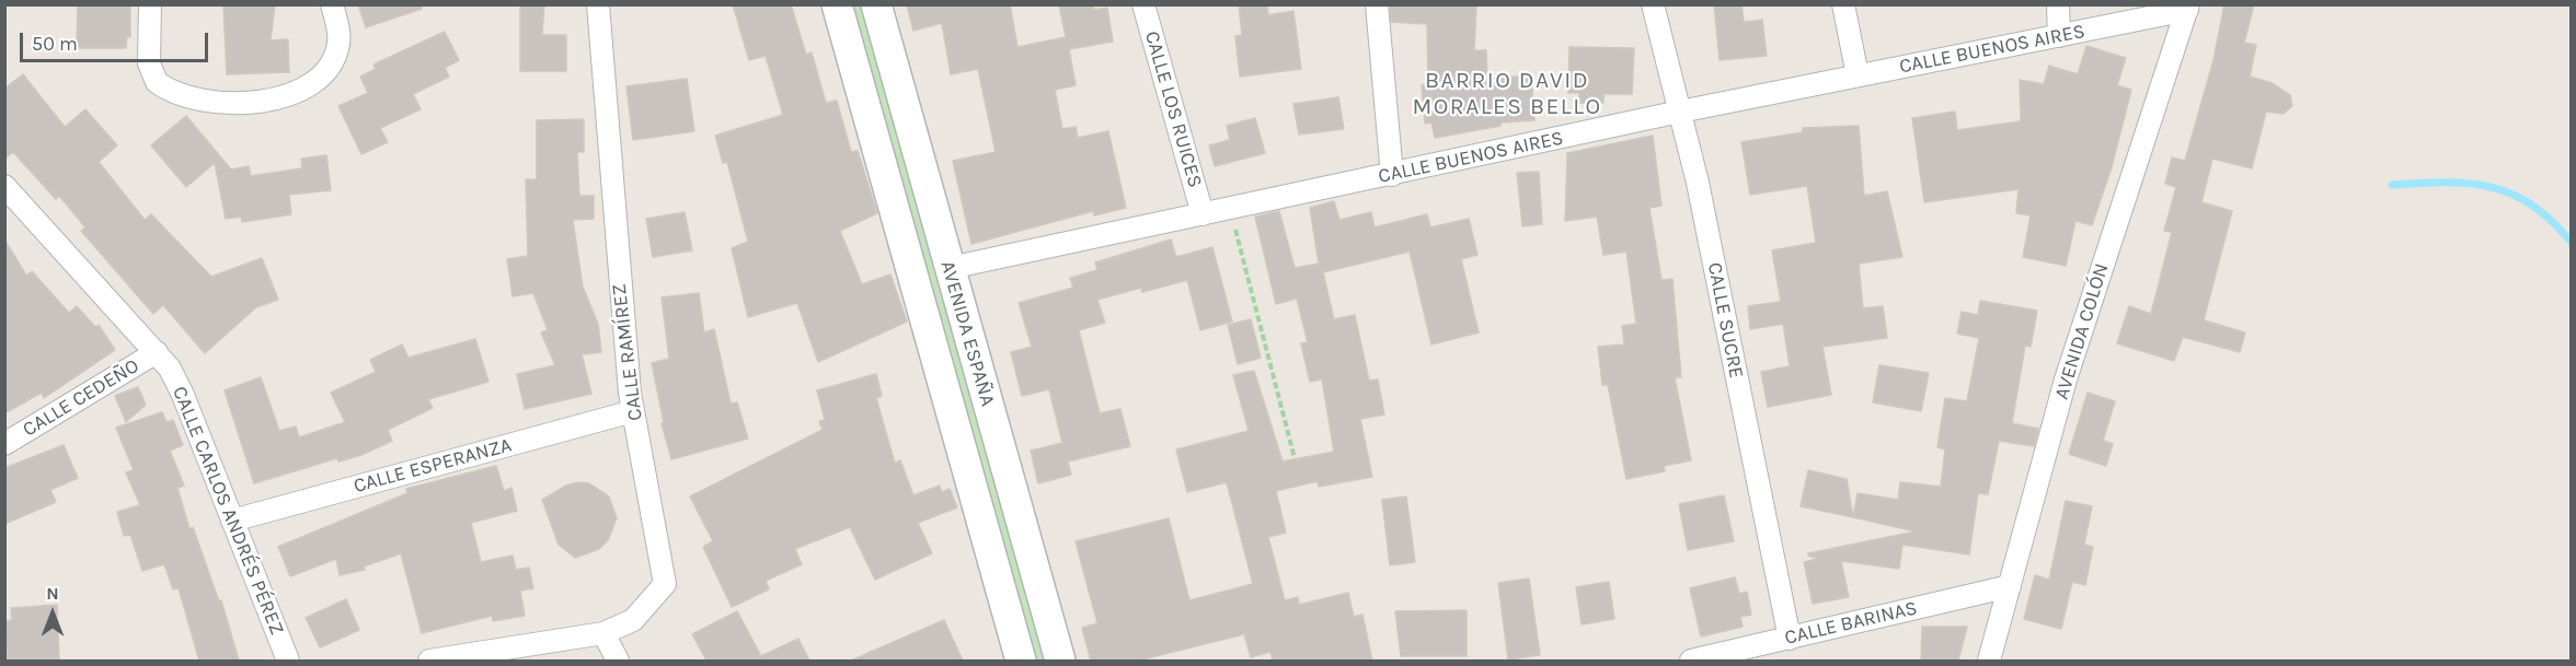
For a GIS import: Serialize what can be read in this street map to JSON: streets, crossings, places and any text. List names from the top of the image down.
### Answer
{
  "streets": {
    "main road": ["AVENIDA ESPAÑA"],
    "street": [
      "CALLE BUENOS AIRES",
      "CALLE LOS RUICES",
      "CALLE SUCRE",
      "AVENIDA COLÓN",
      "CALLE RAMÍREZ",
      "CALLE CEDEÑO",
      "CALLE ESPERANZA",
      "CALLE CARLOS ANDRÉS PÉREZ",
      "CALLE BARINAS"
    ]
  },
  "crossings": [
    ["CALLE BUENOS AIRES", "CALLE LOS RUICES"],
    ["CALLE BUENOS AIRES", "CALLE SUCRE"],
    ["CALLE BUENOS AIRES", "AVENIDA COLÓN"],
    ["CALLE BUENOS AIRES", "AVENIDA ESPAÑA"],
    ["CALLE SUCRE", "CALLE BARINAS"],
    ["AVENIDA COLÓN", "CALLE BARINAS"],
    ["CALLE RAMÍREZ", "CALLE ESPERANZA"],
    ["CALLE CEDEÑO", "CALLE CARLOS ANDRÉS PÉREZ"],
    ["CALLE ESPERANZA", "CALLE CARLOS ANDRÉS PÉREZ"]
  ],
  "districts": ["BARRIO DAVID MORALES BELLO"],
  "scale_bar": "50 m",
  "north": "top"
}
